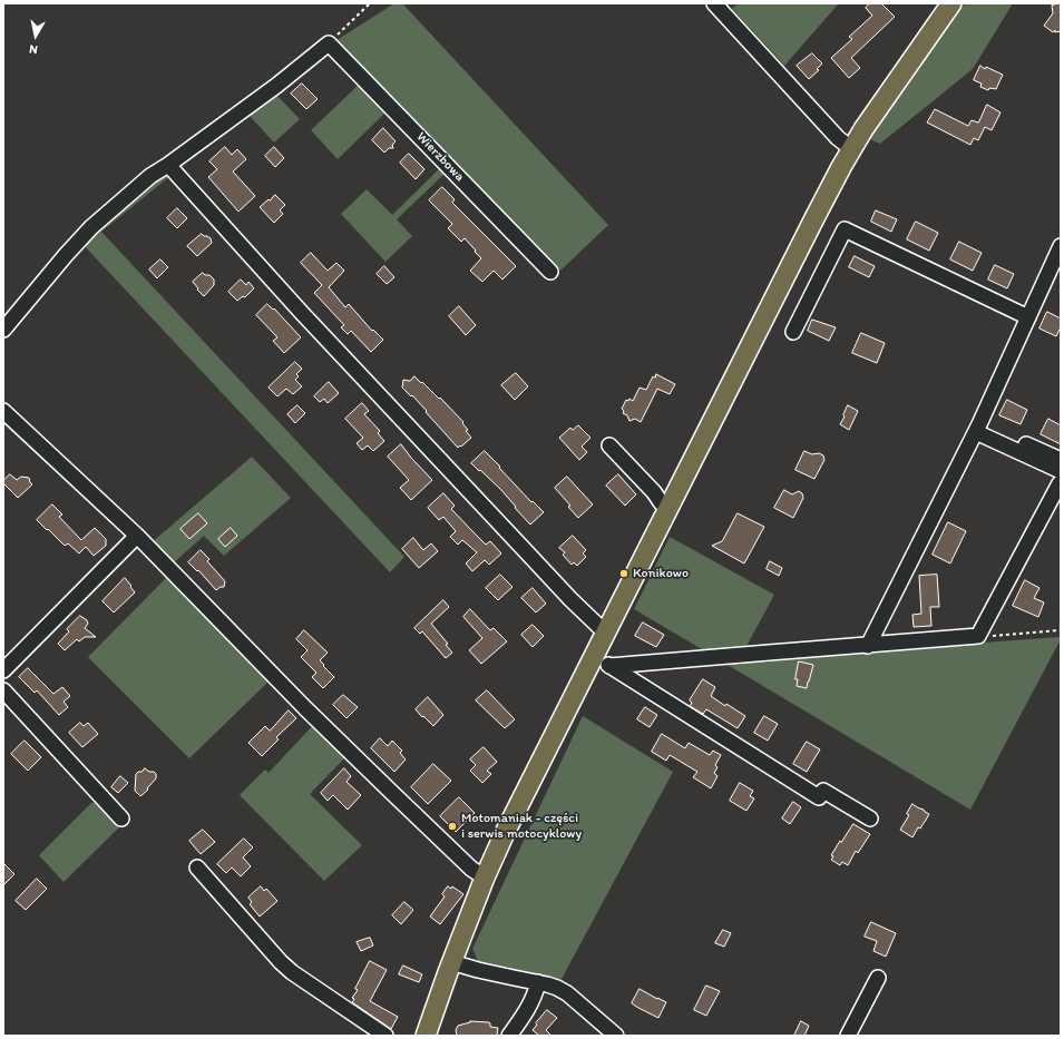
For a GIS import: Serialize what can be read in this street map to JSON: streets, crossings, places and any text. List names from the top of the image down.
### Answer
{
  "streets": {
    "street": ["Wierzbowa"]
  },
  "places": ["Konikowo", "Motomaniak - części i serwis motocyklowy"],
  "north": "bottom"
}
